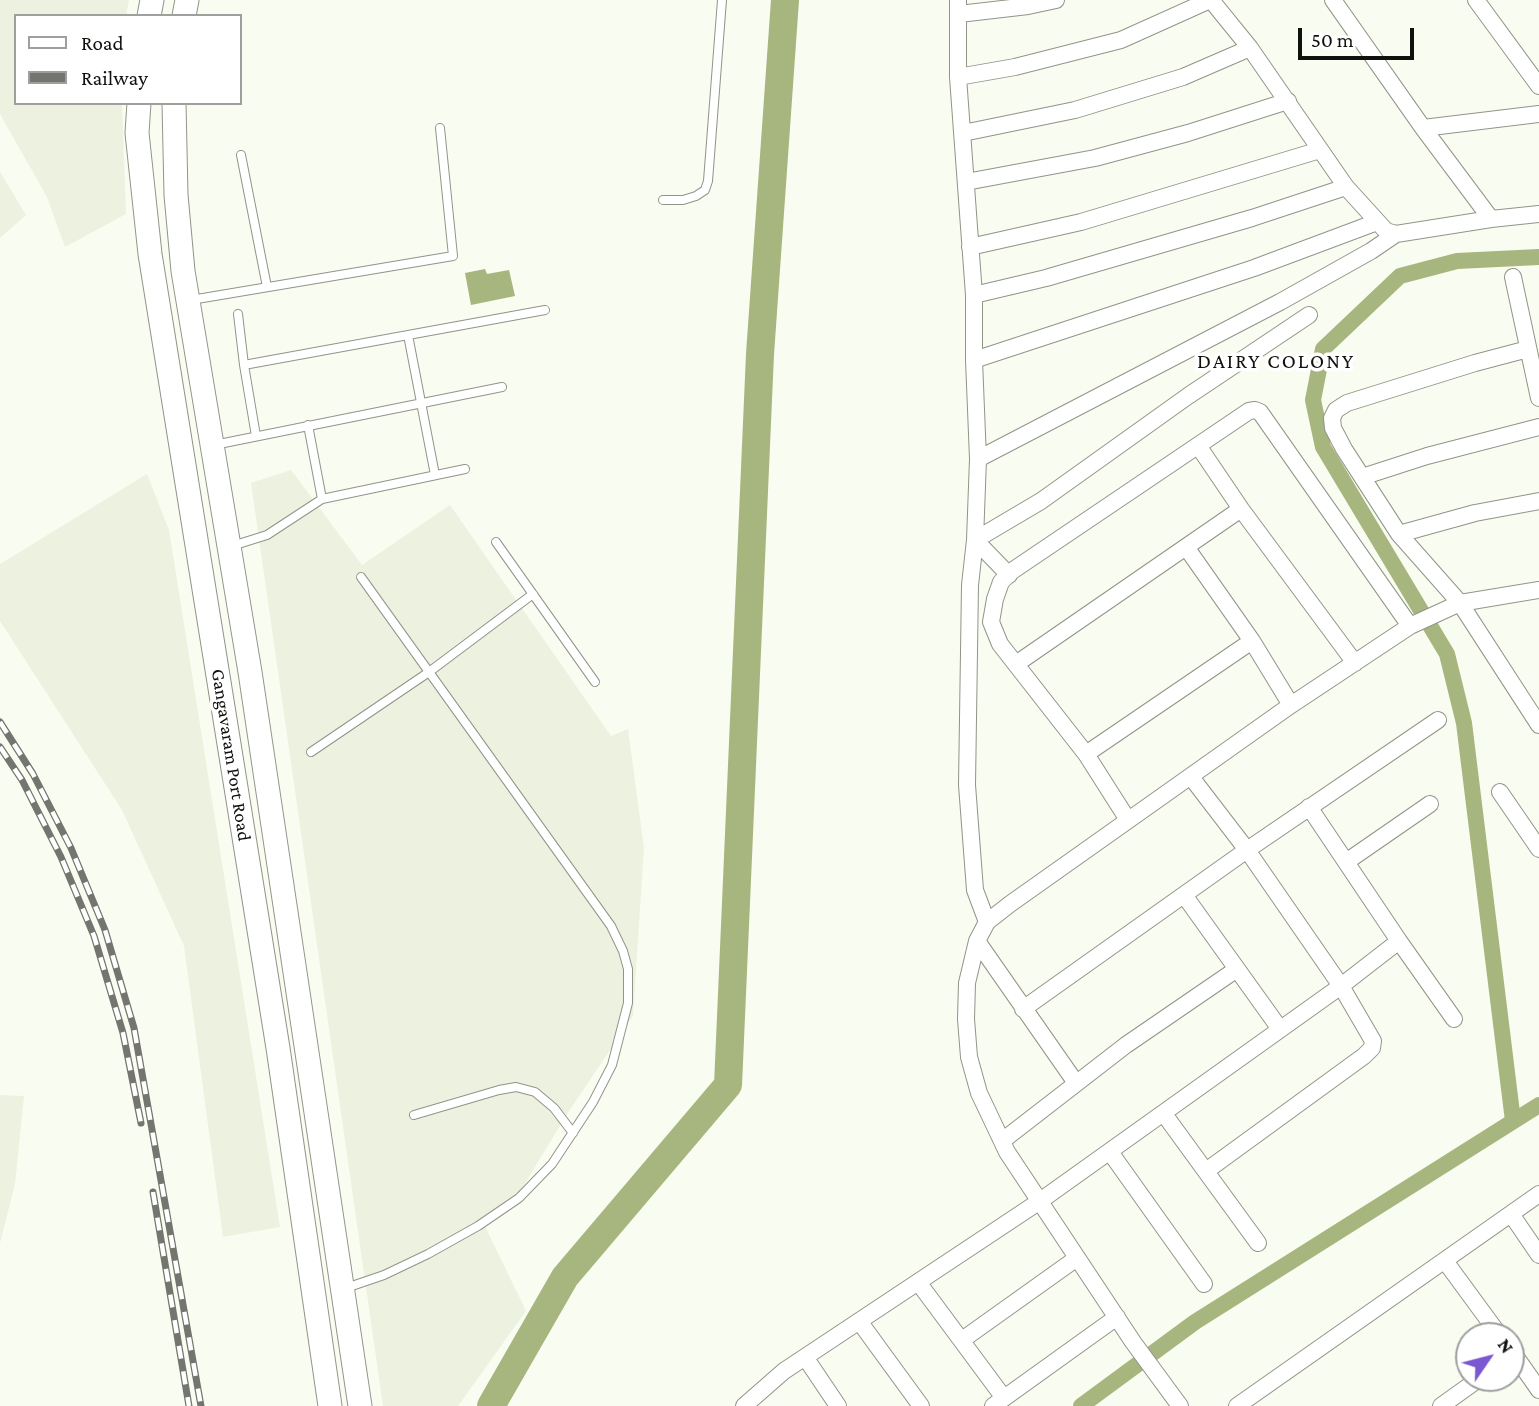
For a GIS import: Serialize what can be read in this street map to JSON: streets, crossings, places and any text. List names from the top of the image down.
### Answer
{
  "streets": {
    "street": ["Gangavaram Port Road"]
  },
  "districts": ["DAIRY COLONY"],
  "legend": ["Road", "Railway"],
  "scale_bar": "50 m",
  "north": "top right"
}
